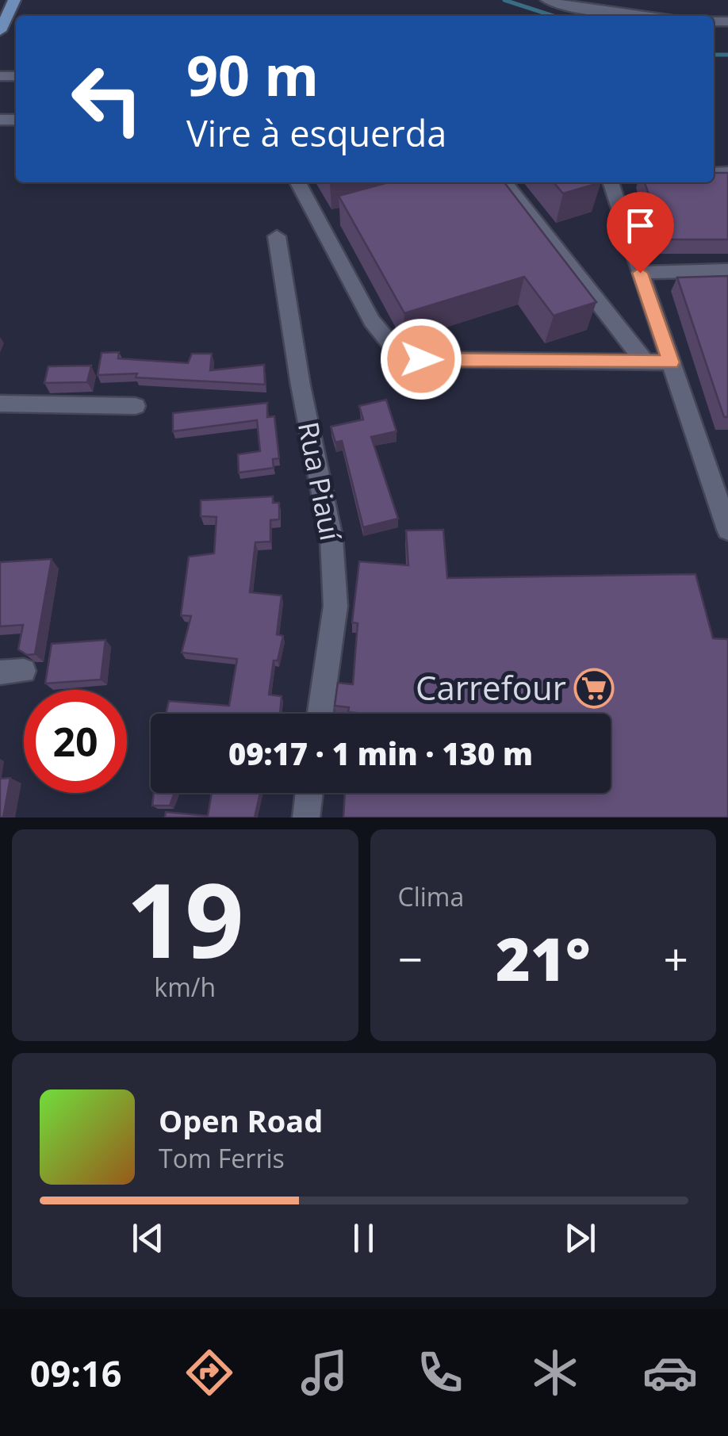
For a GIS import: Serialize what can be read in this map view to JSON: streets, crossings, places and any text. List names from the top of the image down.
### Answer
{
  "streets": {
    "street": ["Rua Piauí"]
  },
  "places": {
    "supermarket": ["Carrefour"]
  },
  "page": {
    "turn": ["90 m", "Vire à esquerda"],
    "limit": "20",
    "trip": "09:17 · 1 min · 130 m",
    "tile": [
      ["19", "km/h"],
      "Clima"
    ],
    "heat": ["−", "21°", "+"],
    "song": ["Open Road", "Tom Ferris"],
    "tabs": "09:16"
  }
}
